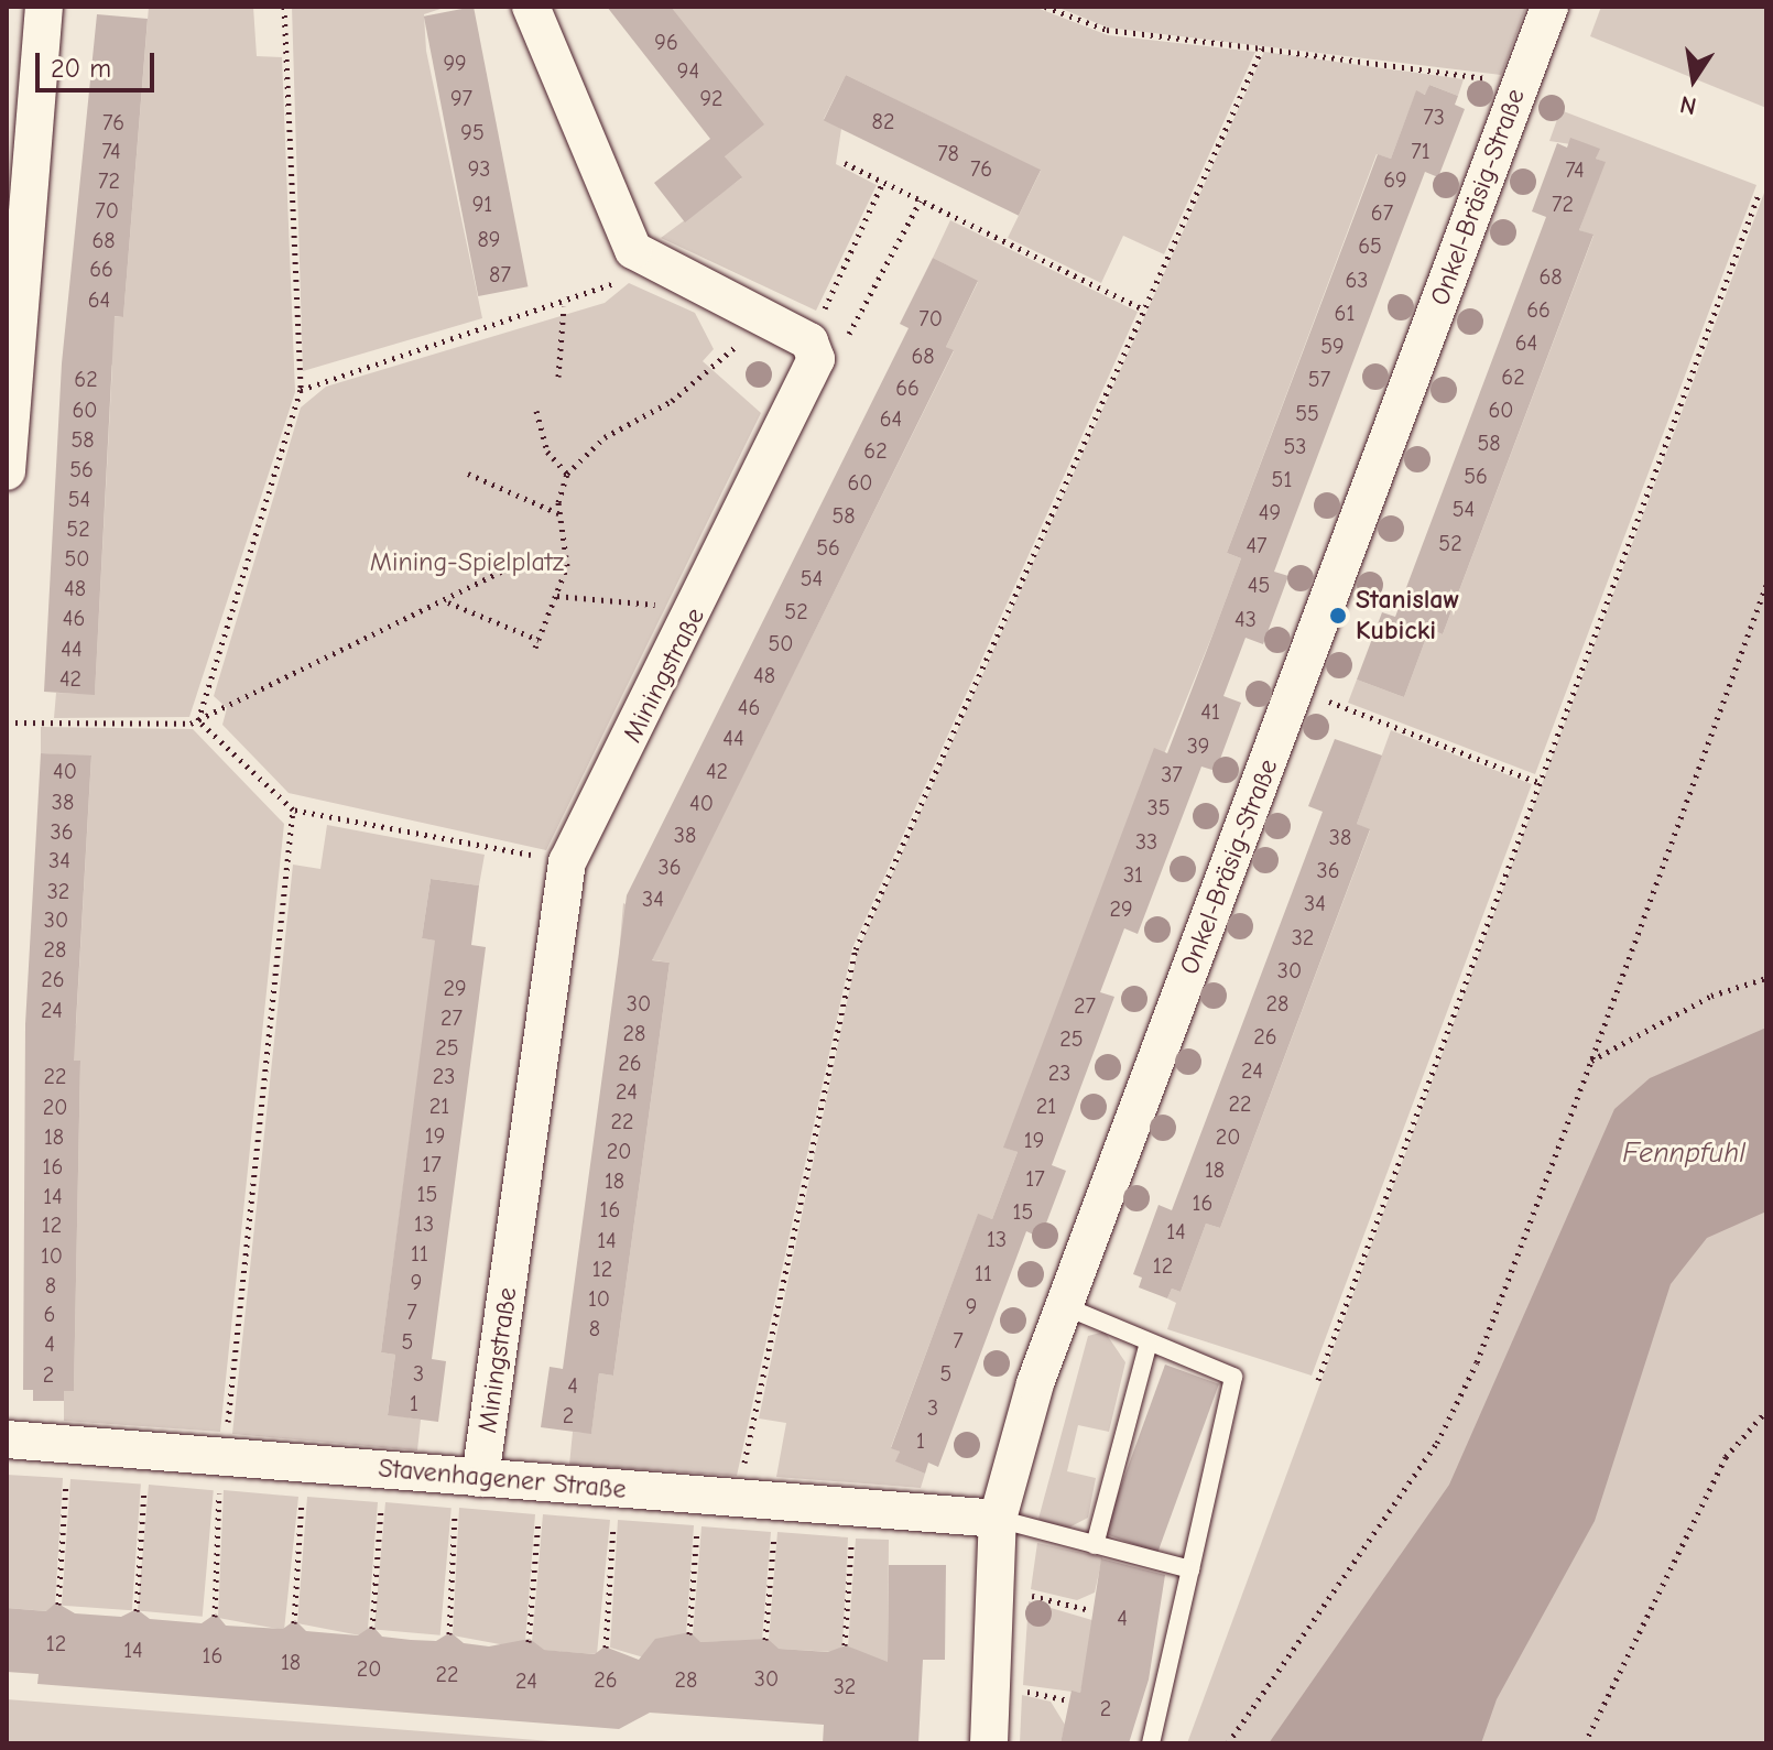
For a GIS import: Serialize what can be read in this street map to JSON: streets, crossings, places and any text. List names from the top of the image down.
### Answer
{
  "streets": {
    "street": ["Onkel-Bräsig-Straße", "Miningstraße", "Stavenhagener Straße"]
  },
  "crossings": [
    ["Onkel-Bräsig-Straße", "Stavenhagener Straße"],
    ["Miningstraße", "Stavenhagener Straße"]
  ],
  "water": ["Fennpfuhl"],
  "parks": ["Mining-Spielplatz"],
  "places": ["Stanislaw Kubicki"],
  "house_numbers": [
    "96",
    "99",
    "94",
    "97",
    "92",
    "73",
    "82",
    "76",
    "95",
    "74",
    "71",
    "78",
    "93",
    "76",
    "74",
    "69",
    "72",
    "91",
    "72",
    "70",
    "67",
    "89",
    "68",
    "65",
    "66",
    "87",
    "68",
    "63",
    "64",
    "66",
    "61",
    "70",
    "64",
    "59",
    "68",
    "62",
    "62",
    "57",
    "66",
    "60",
    "60",
    "55",
    "64",
    "58",
    "58",
    "53",
    "62",
    "56",
    "56",
    "51",
    "60",
    "54",
    "54",
    "49",
    "58",
    "52",
    "52",
    "47",
    "56",
    "50",
    "54",
    "45",
    "48",
    "52",
    "46",
    "43",
    "50",
    "44",
    "48",
    "42",
    "46",
    "41",
    "44",
    "39",
    "40",
    "42",
    "37",
    "38",
    "40",
    "35",
    "36",
    "38",
    "38",
    "33",
    "34",
    "36",
    "36",
    "31",
    "32",
    "34",
    "34",
    "29",
    "30",
    "32",
    "28",
    "30",
    "26",
    "29",
    "30",
    "28",
    "27",
    "24",
    "27",
    "28",
    "26",
    "25",
    "25",
    "26",
    "24",
    "23",
    "22",
    "23",
    "24",
    "22",
    "21",
    "21",
    "20",
    "22",
    "19",
    "18",
    "20",
    "19",
    "20",
    "17",
    "16",
    "18",
    "17",
    "18",
    "15",
    "14",
    "16",
    "16",
    "15",
    "13",
    "12",
    "14",
    "13",
    "14",
    "11",
    "10",
    "12",
    "12",
    "11",
    "9",
    "8",
    "10",
    "9",
    "7",
    "6",
    "8",
    "7",
    "5",
    "4",
    "3",
    "5",
    "2",
    "4",
    "1",
    "3",
    "2",
    "1",
    "4",
    "12",
    "14",
    "16",
    "18",
    "20",
    "22",
    "30",
    "26",
    "28",
    "24",
    "32",
    "2"
  ],
  "scale_bar": "20 m",
  "north": "bottom"
}
